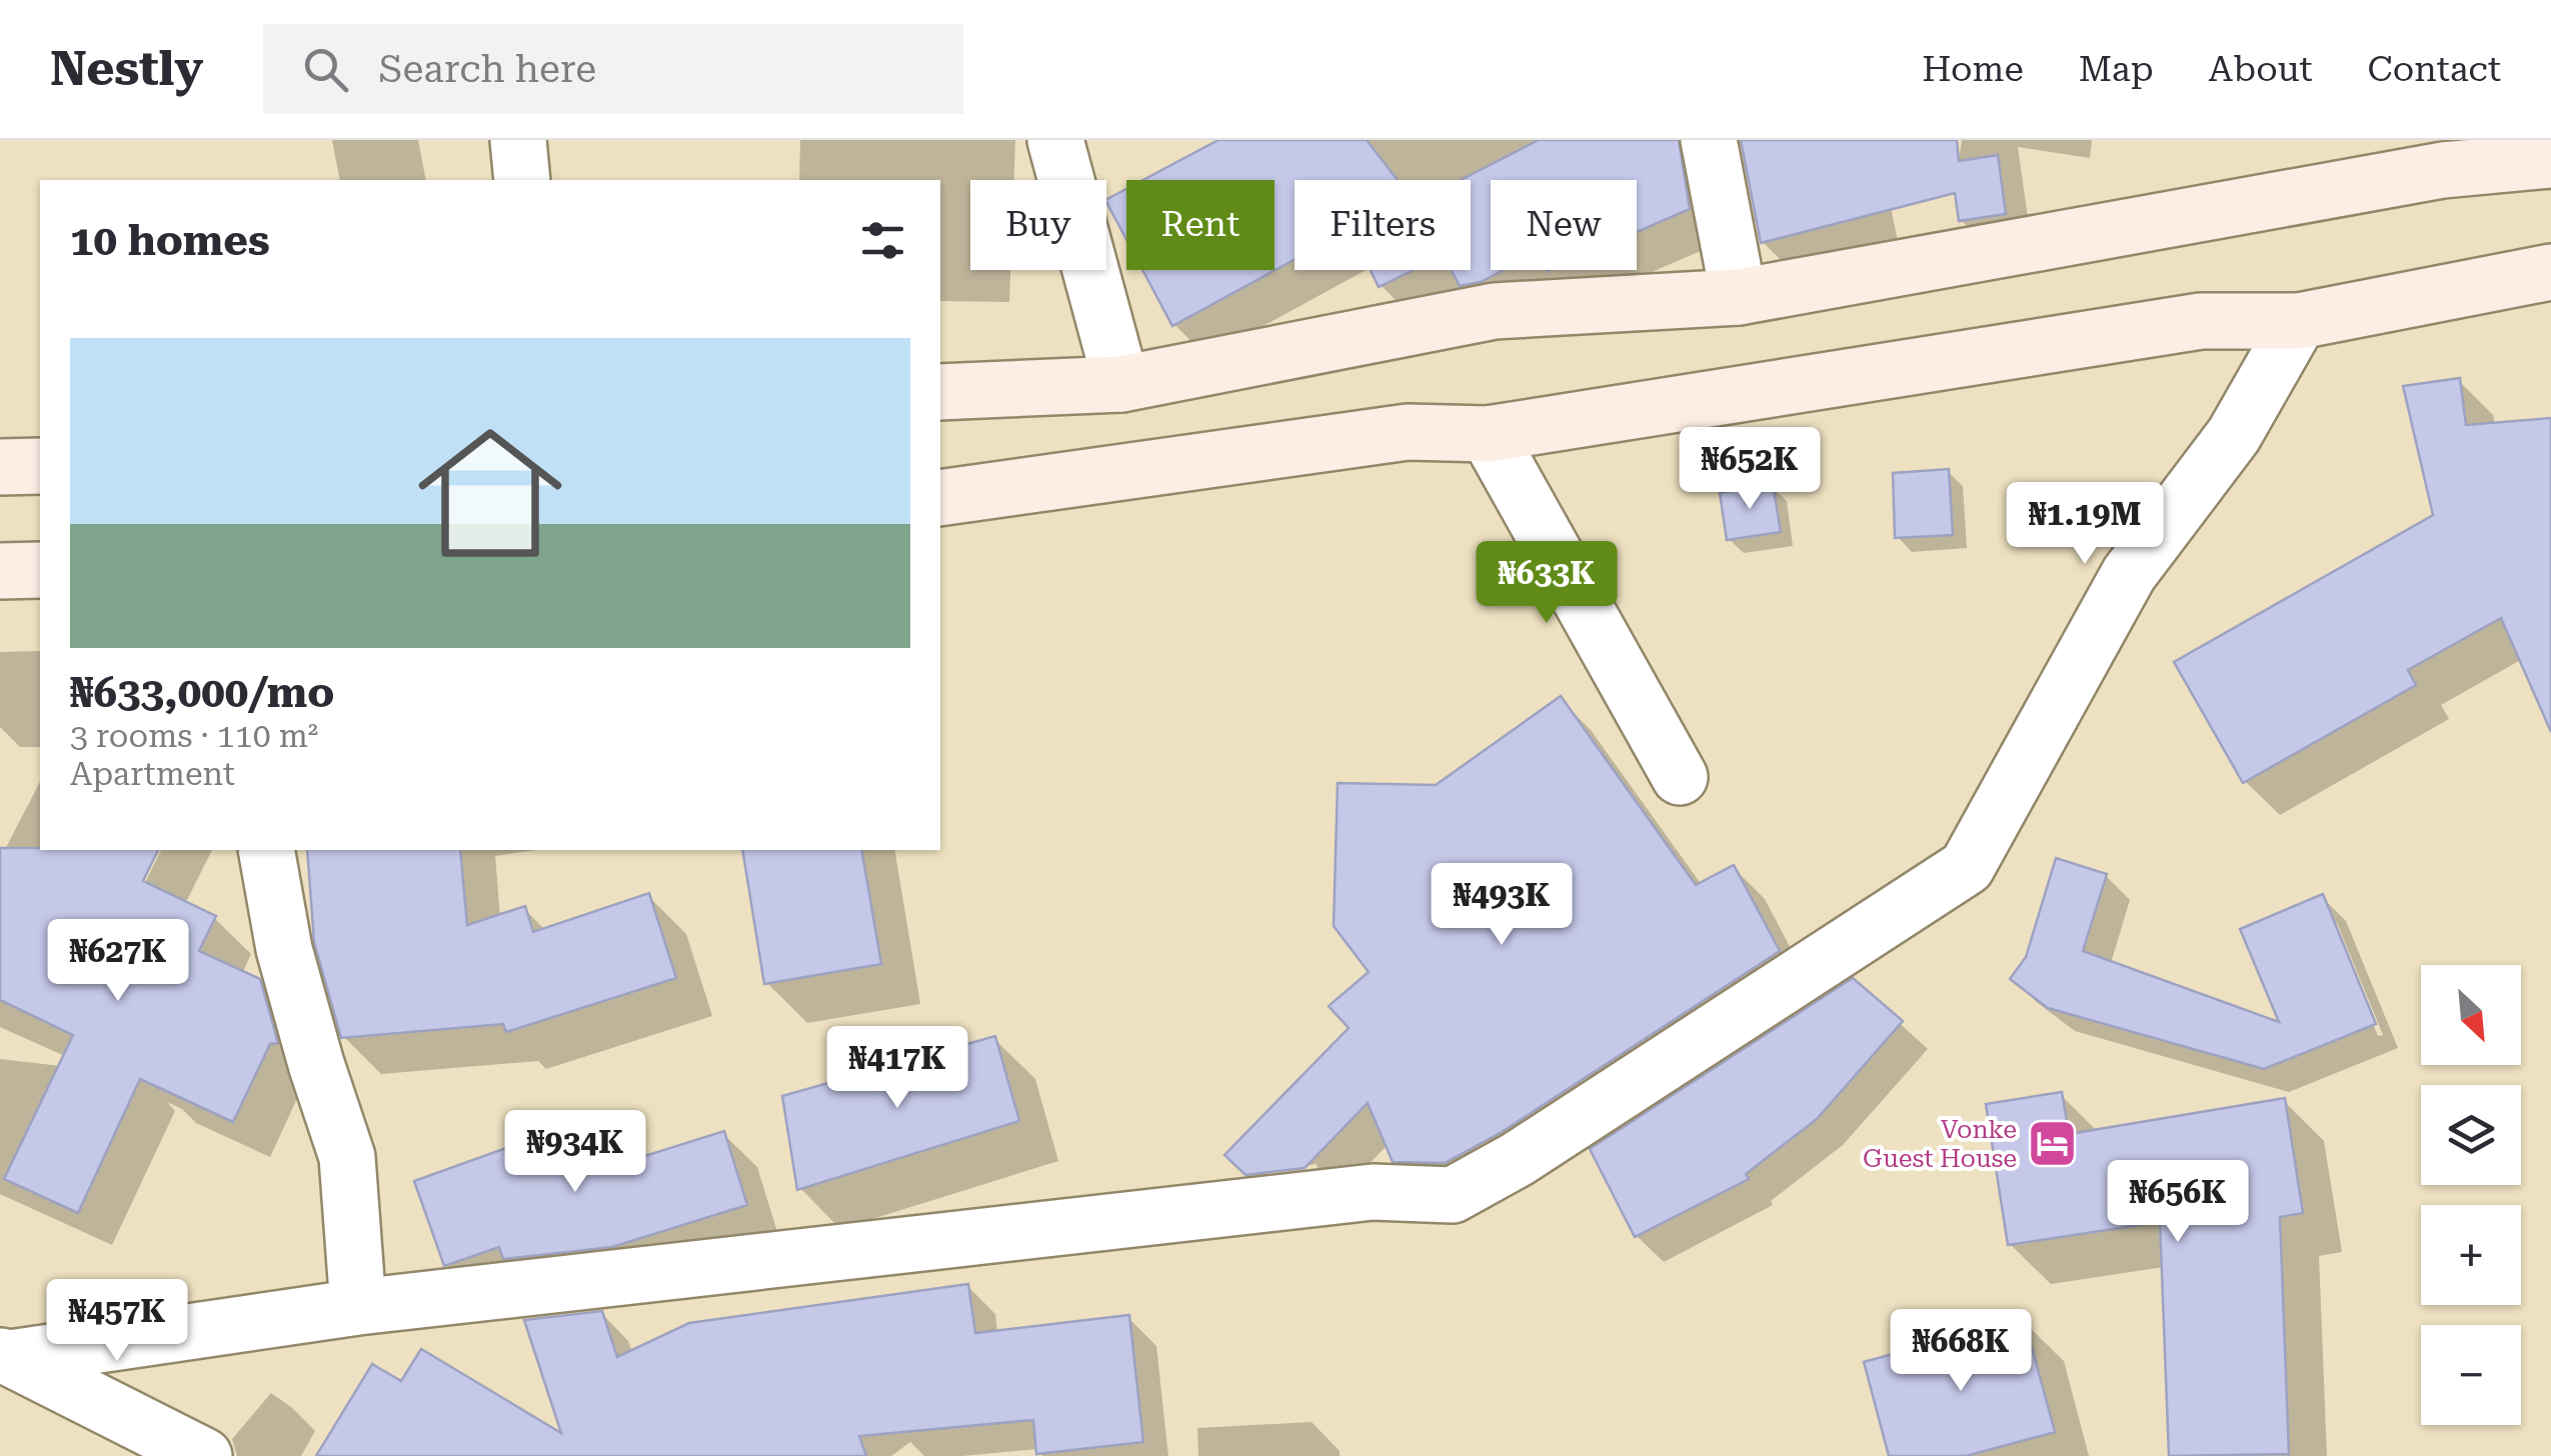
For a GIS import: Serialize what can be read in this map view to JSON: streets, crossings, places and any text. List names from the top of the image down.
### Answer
{
  "places": {
    "hotel": ["Vonke Guest House"]
  },
  "north": "bottom right",
  "page": {
    "header": "Nestly",
    "search": "Search here",
    "nav": [
      "Home",
      "Map",
      "About",
      "Contact"
    ],
    "chip": [
      "Buy",
      "Rent",
      "Filters",
      "New"
    ],
    "heading": "10 homes",
    "list": [
      {
        "name": "₦633,000/mo",
        "note": "3 rooms · 110 m² · Apartment"
      }
    ],
    "price": [
      "₦652K",
      "₦1.19M",
      "₦633K",
      "₦493K",
      "₦627K",
      "₦417K",
      "₦934K",
      "₦656K",
      "₦457K",
      "₦668K"
    ],
    "map_buttons": ["+", "−"]
  }
}
